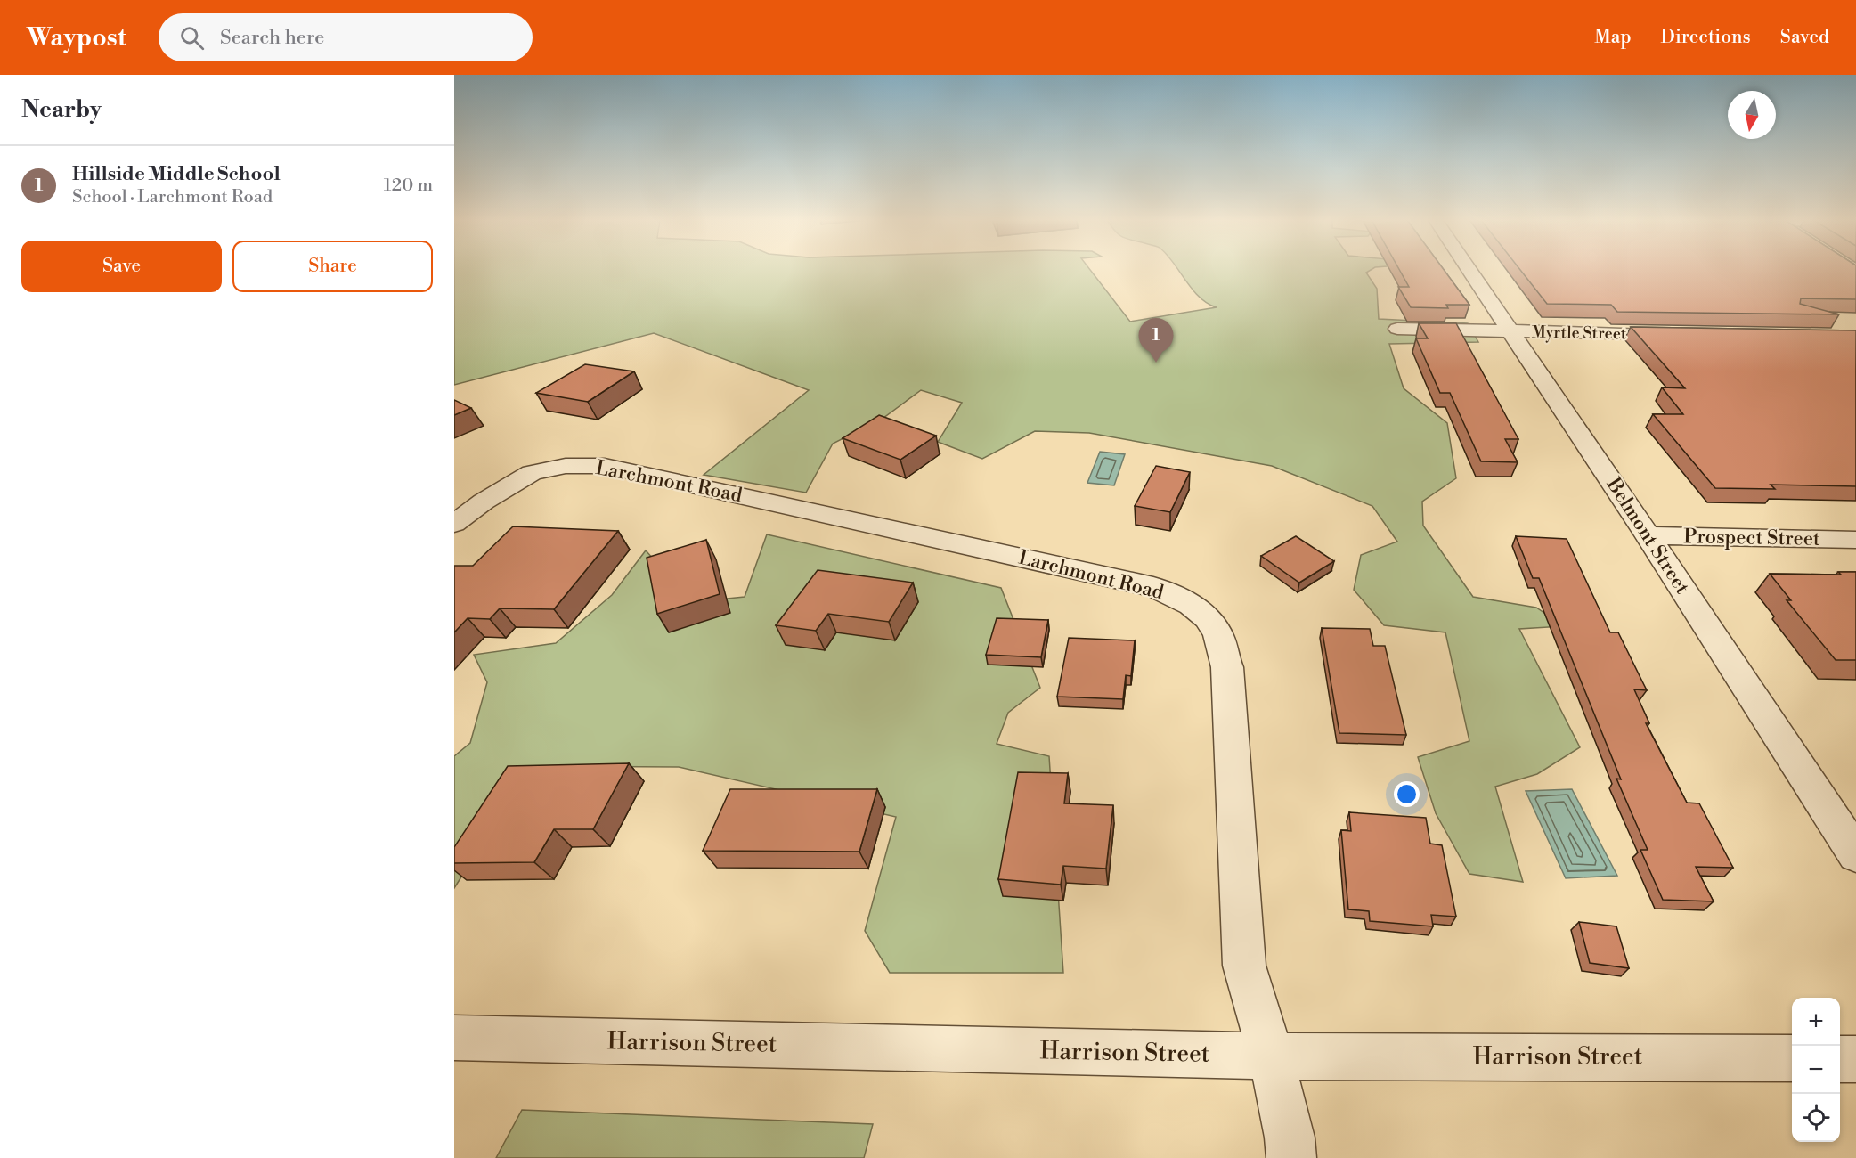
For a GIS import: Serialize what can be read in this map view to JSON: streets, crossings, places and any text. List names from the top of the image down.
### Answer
{
  "streets": {
    "street": [
      "Myrtle Street",
      "Larchmont Road",
      "Belmont Street",
      "Prospect Street",
      "Harrison Street"
    ]
  },
  "crossings": [
    ["Myrtle Street", "Belmont Street"],
    ["Larchmont Road", "Harrison Street"],
    ["Belmont Street", "Prospect Street"]
  ],
  "north": "bottom",
  "page": {
    "header": "Waypost",
    "search": "Search here",
    "nav": ["Map", "Directions", "Saved"],
    "heading": "Nearby",
    "list": [
      {
        "mark": "1",
        "name": "Hillside Middle School",
        "note": "School · Larchmont Road",
        "value": "120 m"
      }
    ],
    "buttons": ["Save", "Share"],
    "pins": "1",
    "map_buttons": ["+", "−"]
  }
}
